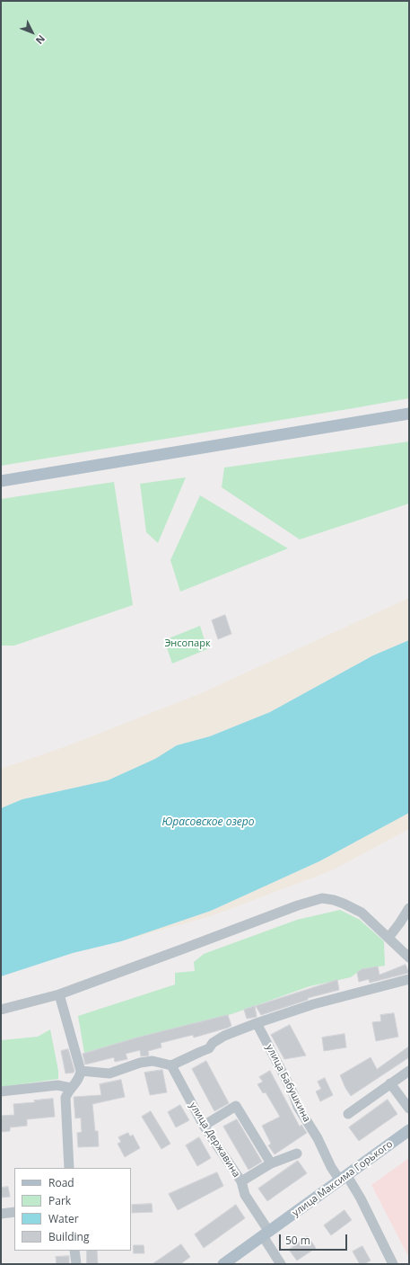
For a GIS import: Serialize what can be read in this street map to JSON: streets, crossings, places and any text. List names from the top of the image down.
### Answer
{
  "streets": {
    "main road": ["улица Максима Горького"],
    "street": ["улица Бабушкина", "улица Державина"]
  },
  "crossings": [
    ["улица Бабушкина", "улица Максима Горького"],
    ["улица Державина", "улица Максима Горького"]
  ],
  "water": ["Юрасовское озеро"],
  "parks": ["Энсопарк"],
  "legend": [
    "Road",
    "Park",
    "Water",
    "Building"
  ],
  "scale_bar": "50 m",
  "north": "bottom right"
}
